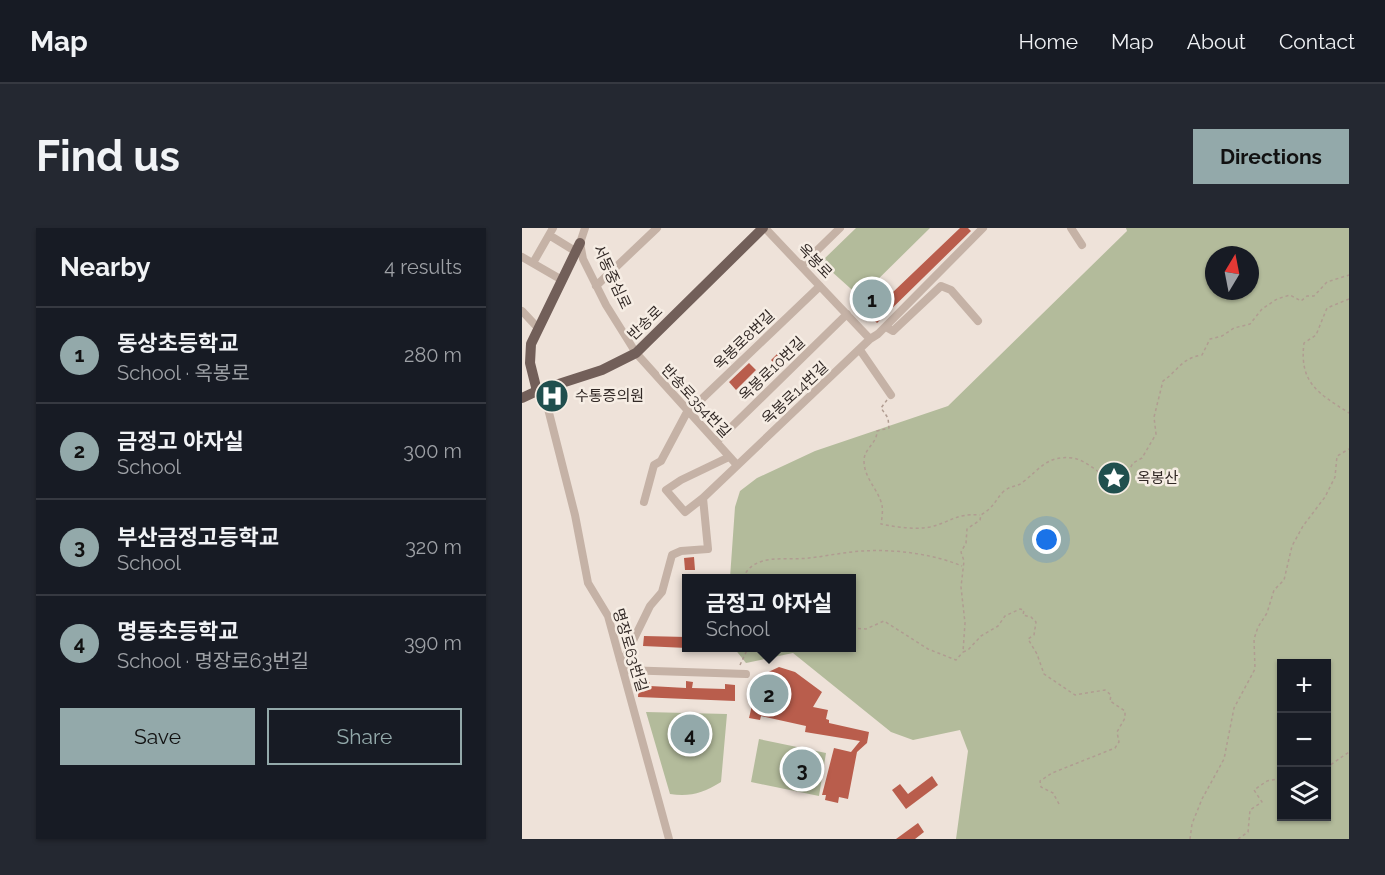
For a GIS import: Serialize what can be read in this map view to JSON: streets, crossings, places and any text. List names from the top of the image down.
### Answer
{
  "streets": {
    "main road": ["서동중심로", "반송로"],
    "street": [
      "옥봉로",
      "옥봉로8번길",
      "옥봉로10번길",
      "옥봉로14번길",
      "반송로354번길",
      "명장로63번길"
    ]
  },
  "crossings": [
    ["옥봉로", "반송로"],
    ["옥봉로", "옥봉로8번길"],
    ["옥봉로", "옥봉로10번길"],
    ["옥봉로", "옥봉로14번길"],
    ["서동중심로", "반송로"],
    ["서동중심로", "반송로354번길"],
    ["서동중심로", "명장로63번길"],
    ["반송로", "반송로354번길"],
    ["반송로", "명장로63번길"],
    ["옥봉로8번길", "반송로354번길"],
    ["옥봉로10번길", "반송로354번길"],
    ["옥봉로14번길", "반송로354번길"]
  ],
  "places": {
    "hospital": ["수통증의원"],
    "place": ["옥봉산"]
  },
  "north": "top",
  "page": {
    "header": "Map",
    "nav": [
      "Home",
      "Map",
      "About",
      "Contact"
    ],
    "buttons": [
      "Directions",
      ["Save", "Share"]
    ],
    "title": "Find us",
    "heading": ["Nearby", "4 results"],
    "pins": [
      "1",
      "2",
      "4",
      "3"
    ],
    "list": [
      {
        "mark": "1",
        "name": "동상초등학교",
        "note": "School · 옥봉로",
        "value": "280 m"
      },
      {
        "mark": "2",
        "name": "금정고 야자실",
        "note": "School",
        "value": "300 m"
      },
      {
        "mark": "3",
        "name": "부산금정고등학교",
        "note": "School",
        "value": "320 m"
      },
      {
        "mark": "4",
        "name": "명동초등학교",
        "note": "School · 명장로63번길",
        "value": "390 m"
      }
    ],
    "popup": ["금정고 야자실", "School"],
    "map_buttons": ["+", "−"]
  }
}
